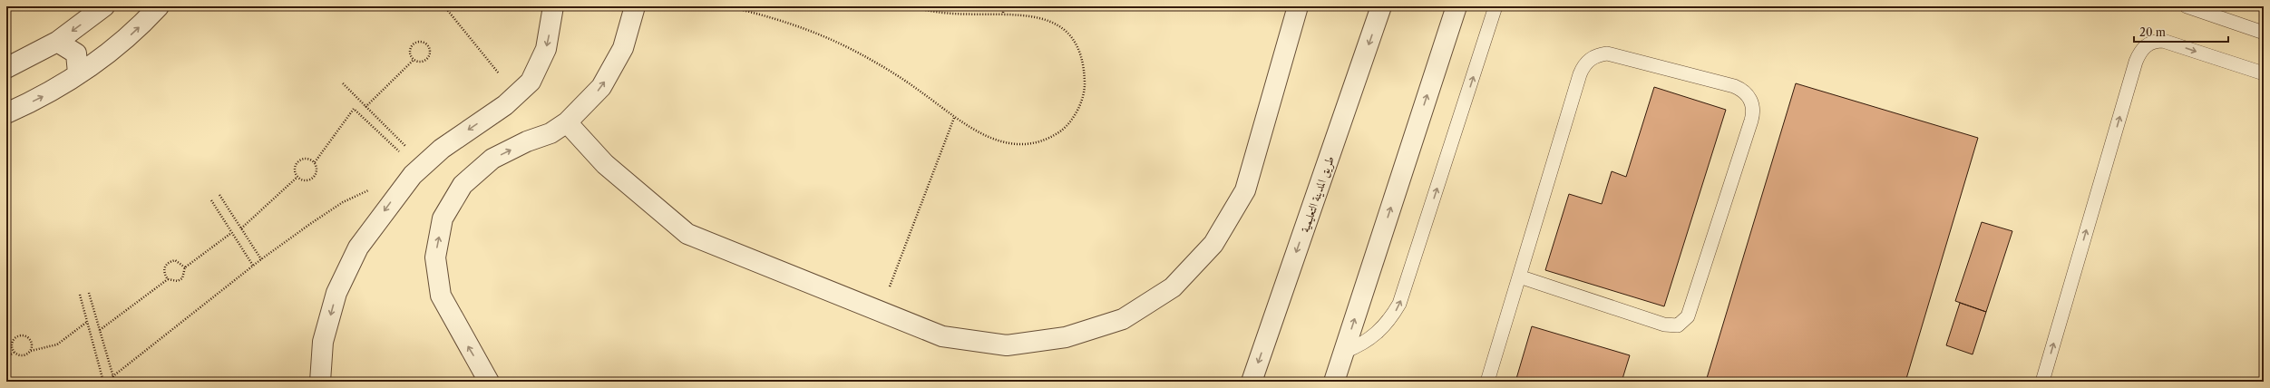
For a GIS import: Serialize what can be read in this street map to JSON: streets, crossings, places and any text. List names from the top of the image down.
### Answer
{
  "streets": {
    "street": ["طريق المدينة التعليمية"]
  },
  "scale_bar": "20 m"
}
